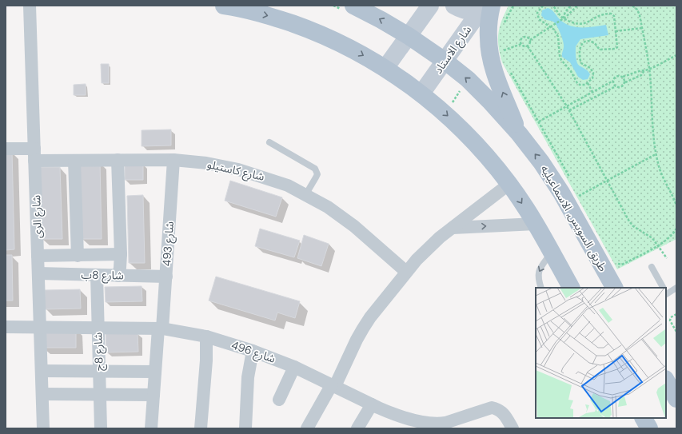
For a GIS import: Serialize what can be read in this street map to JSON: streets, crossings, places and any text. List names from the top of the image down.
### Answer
{
  "streets": {
    "main road": ["شارع الاستاد", "طريق السويس, الاسماعيليه"],
    "street": [
      "شارع كاستيلو",
      "شارع الرى",
      "شارع 493",
      "شارع 8ب",
      "شارع 8ج",
      "شارع 496"
    ]
  },
  "crossings": [
    ["شارع الاستاد", "طريق السويس, الاسماعيليه"],
    ["شارع كاستيلو", "شارع الرى"],
    ["شارع كاستيلو", "شارع 493"],
    ["شارع الرى", "شارع 8ب"],
    ["شارع الرى", "شارع 496"],
    ["شارع 493", "شارع 8ب"],
    ["شارع 493", "شارع 496"],
    ["شارع 8ب", "شارع 8ج"],
    ["شارع 8ج", "شارع 496"]
  ]
}
